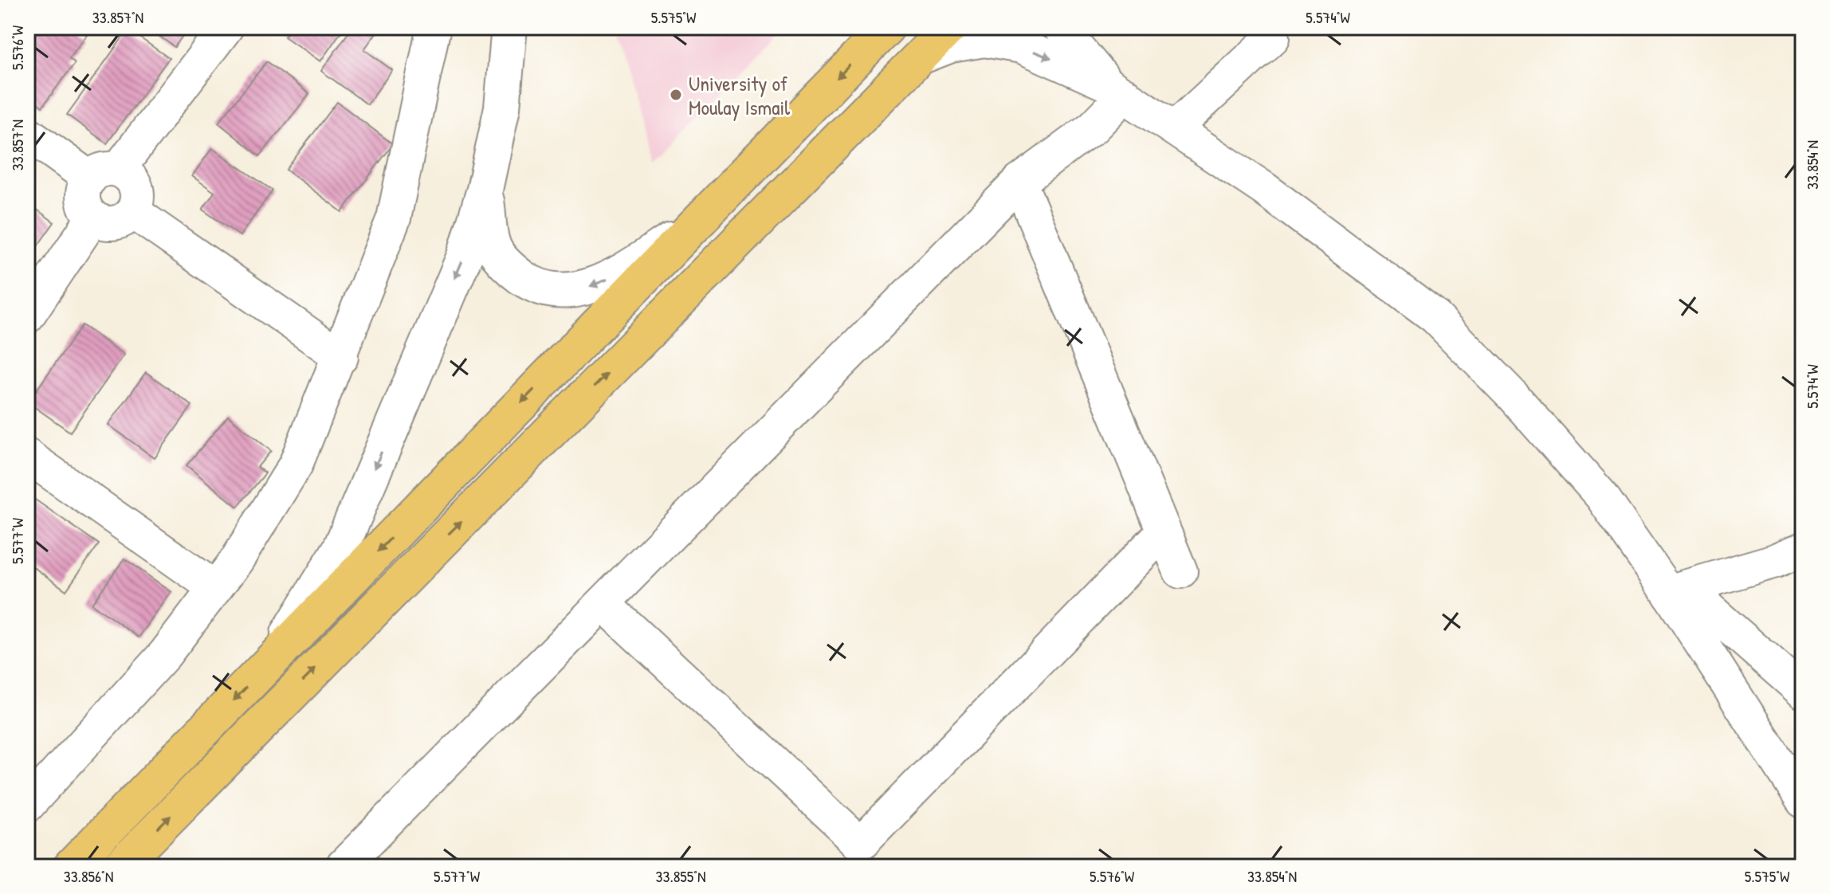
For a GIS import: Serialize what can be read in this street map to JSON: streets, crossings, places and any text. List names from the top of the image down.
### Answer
{
  "places": ["University of Moulay Ismail"],
  "coordinates": [
    "33.857°N",
    "5.575°W",
    "5.574°W",
    "5.576°W",
    "33.854°N",
    "5.577°W",
    "33.856°N",
    "33.855°N"
  ]
}
